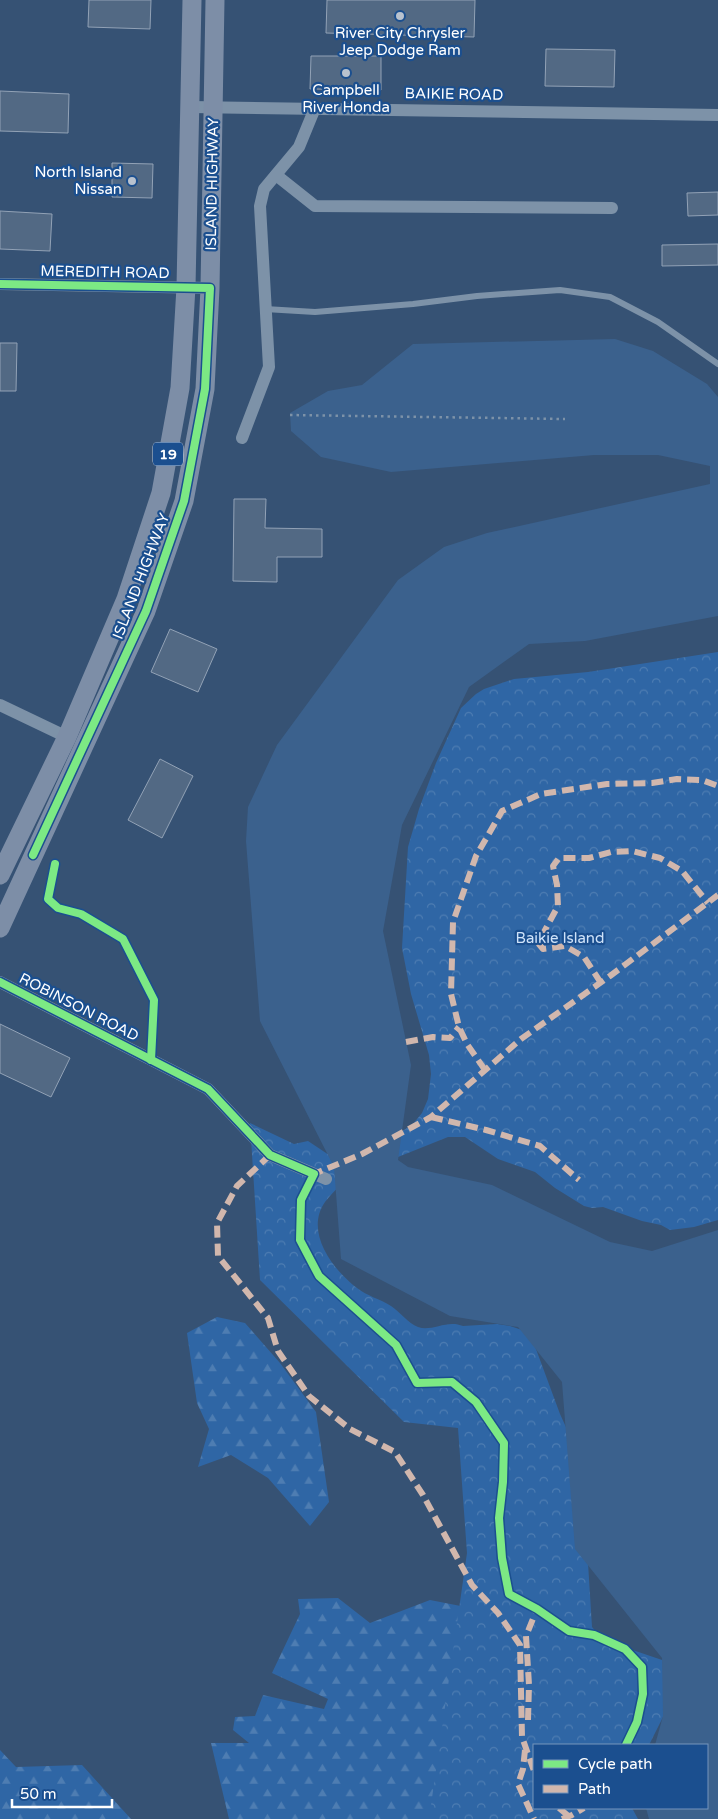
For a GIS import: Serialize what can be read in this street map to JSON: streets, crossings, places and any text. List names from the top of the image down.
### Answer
{
  "streets": {
    "main road": ["ISLAND HIGHWAY", "19"],
    "street": ["BAIKIE ROAD", "MEREDITH ROAD", "ROBINSON ROAD"]
  },
  "crossings": [
    ["BAIKIE ROAD", "ISLAND HIGHWAY"],
    ["ISLAND HIGHWAY", "MEREDITH ROAD"]
  ],
  "parks": ["Baikie Island"],
  "places": ["River City Chrysler Jeep Dodge Ram", "Campbell River Honda", "North Island Nissan"],
  "legend": ["Cycle path", "Path"],
  "scale_bar": "50 m"
}
